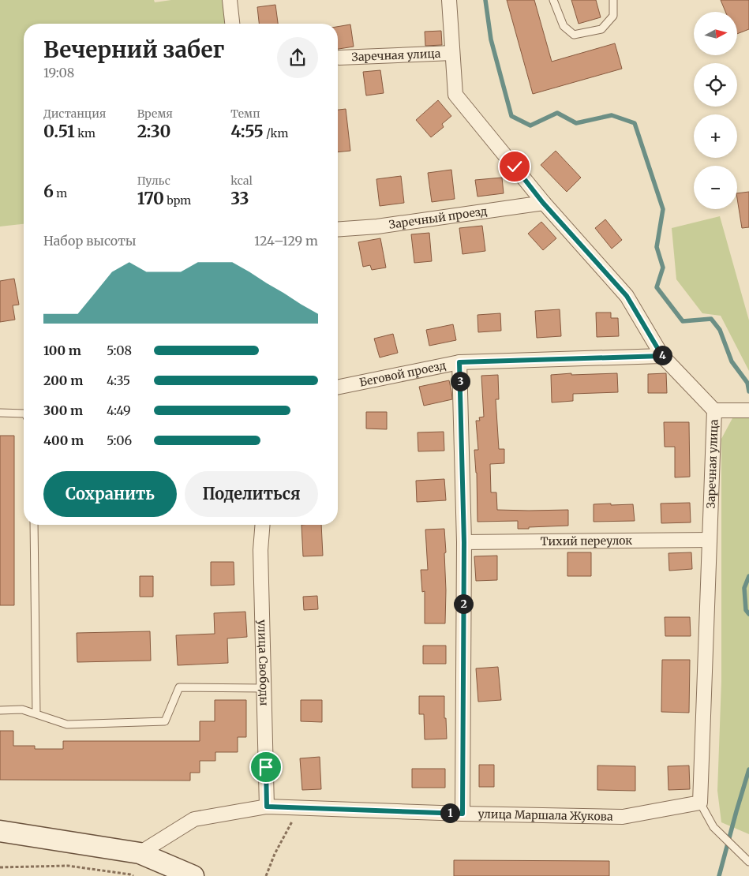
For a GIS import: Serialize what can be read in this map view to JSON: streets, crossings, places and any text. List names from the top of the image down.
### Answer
{
  "streets": {
    "street": [
      "Заречная улица",
      "Заречный проезд",
      "Беговой проезд",
      "Тихий переулок",
      "улица Свободы",
      "улица Маршала Жукова"
    ]
  },
  "crossings": [
    ["Заречная улица", "Заречный проезд"],
    ["Заречная улица", "Беговой проезд"],
    ["Заречная улица", "Тихий переулок"],
    ["Заречная улица", "улица Маршала Жукова"],
    ["улица Свободы", "улица Маршала Жукова"]
  ],
  "north": "right",
  "page": {
    "map_buttons": ["+", "−"],
    "heading": ["Вечерний забег", "19:08"],
    "stats": [
      ["Дистанция", "0.51 km"],
      ["Время", "2:30"],
      ["Темп", "4:55 /km"],
      ["6 m"],
      ["Пульс", "170 bpm"],
      ["kcal", "33"]
    ],
    "chart": ["Набор высоты", "124–129 m"],
    "list": [
      {
        "name": "100 m",
        "note": "5:08"
      },
      {
        "name": "200 m",
        "note": "4:35"
      },
      {
        "name": "300 m",
        "note": "4:49"
      },
      {
        "name": "400 m",
        "note": "5:06"
      }
    ],
    "pins": [
      "4",
      "3",
      "2",
      "1"
    ],
    "buttons": ["Сохранить", "Поделиться"]
  }
}
